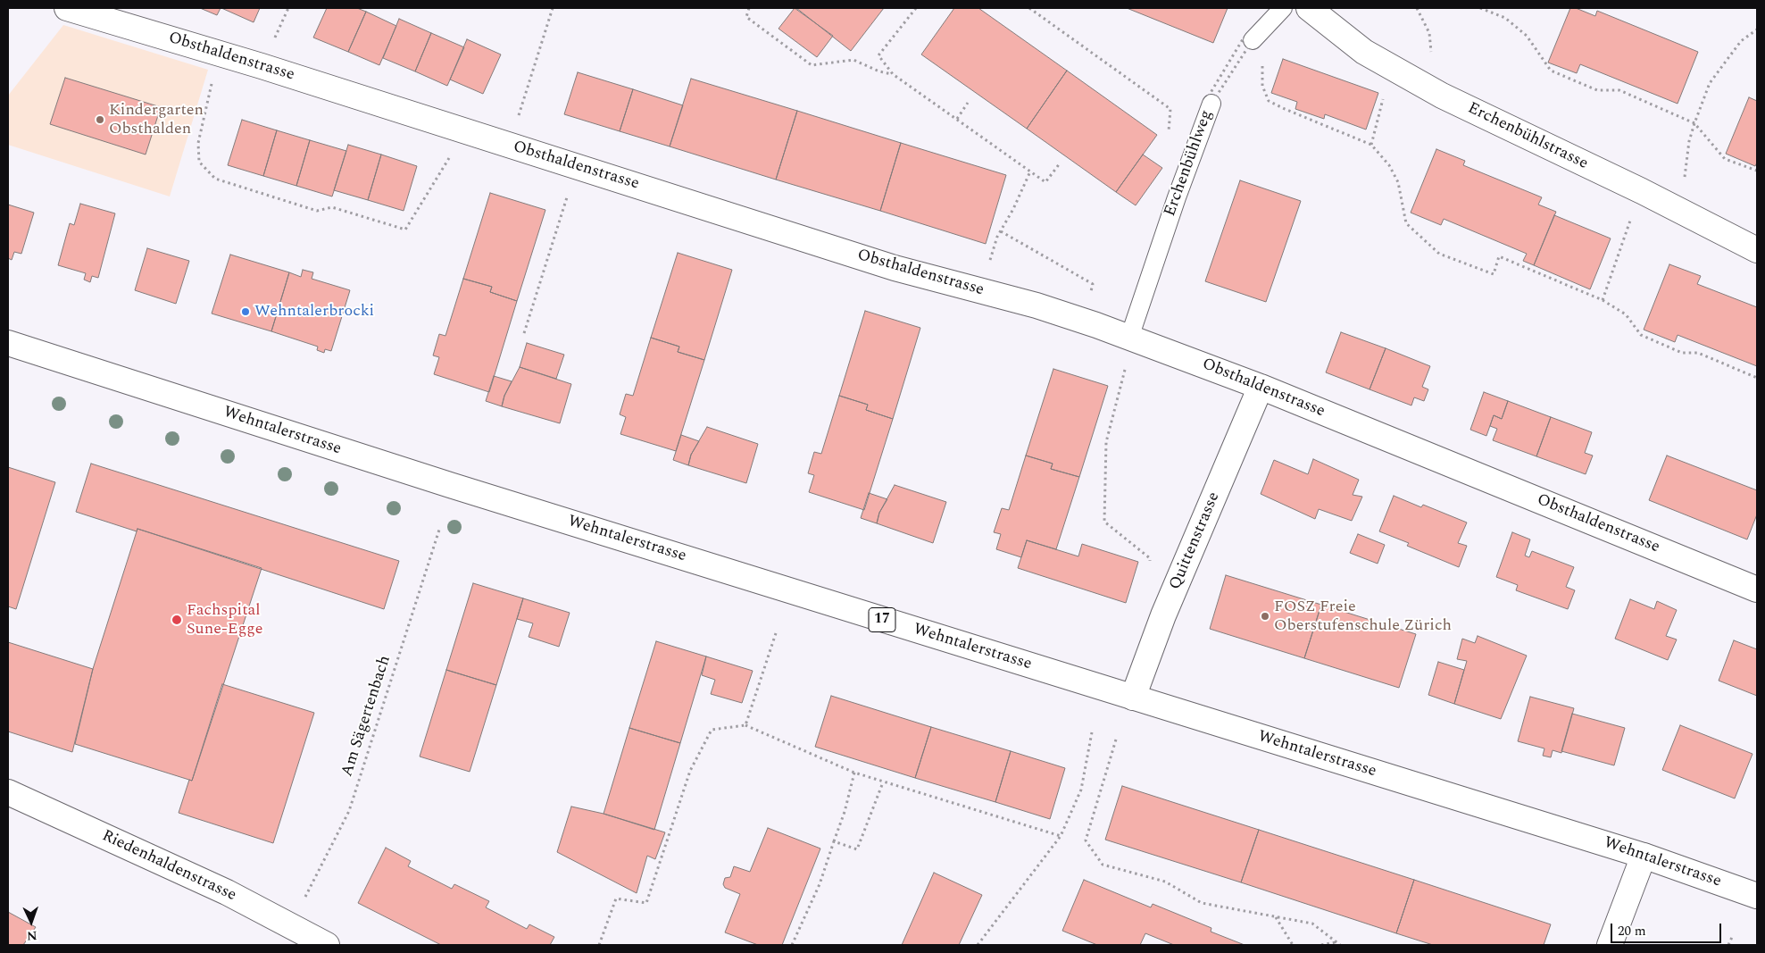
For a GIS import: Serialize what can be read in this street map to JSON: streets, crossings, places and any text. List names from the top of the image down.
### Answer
{
  "streets": {
    "street": [
      "Obsthaldenstrasse",
      "Erchenbühlstrasse",
      "Wehntalerstrasse",
      "Quittenstrasse",
      "17",
      "Riedenhaldenstrasse"
    ],
    "lane": ["Erchenbühlweg"],
    "path": ["Am Sägertenbach"]
  },
  "crossings": [
    ["Obsthaldenstrasse", "Erchenbühlweg"],
    ["Obsthaldenstrasse", "Quittenstrasse"],
    ["Wehntalerstrasse", "Quittenstrasse"]
  ],
  "places": [
    "Kindergarten Obsthalden",
    "Wehntalerbrocki",
    "FOSZ Freie Oberstufenschule Zürich",
    "Fachspital Sune-Egge"
  ],
  "scale_bar": "20 m",
  "north": "bottom"
}
